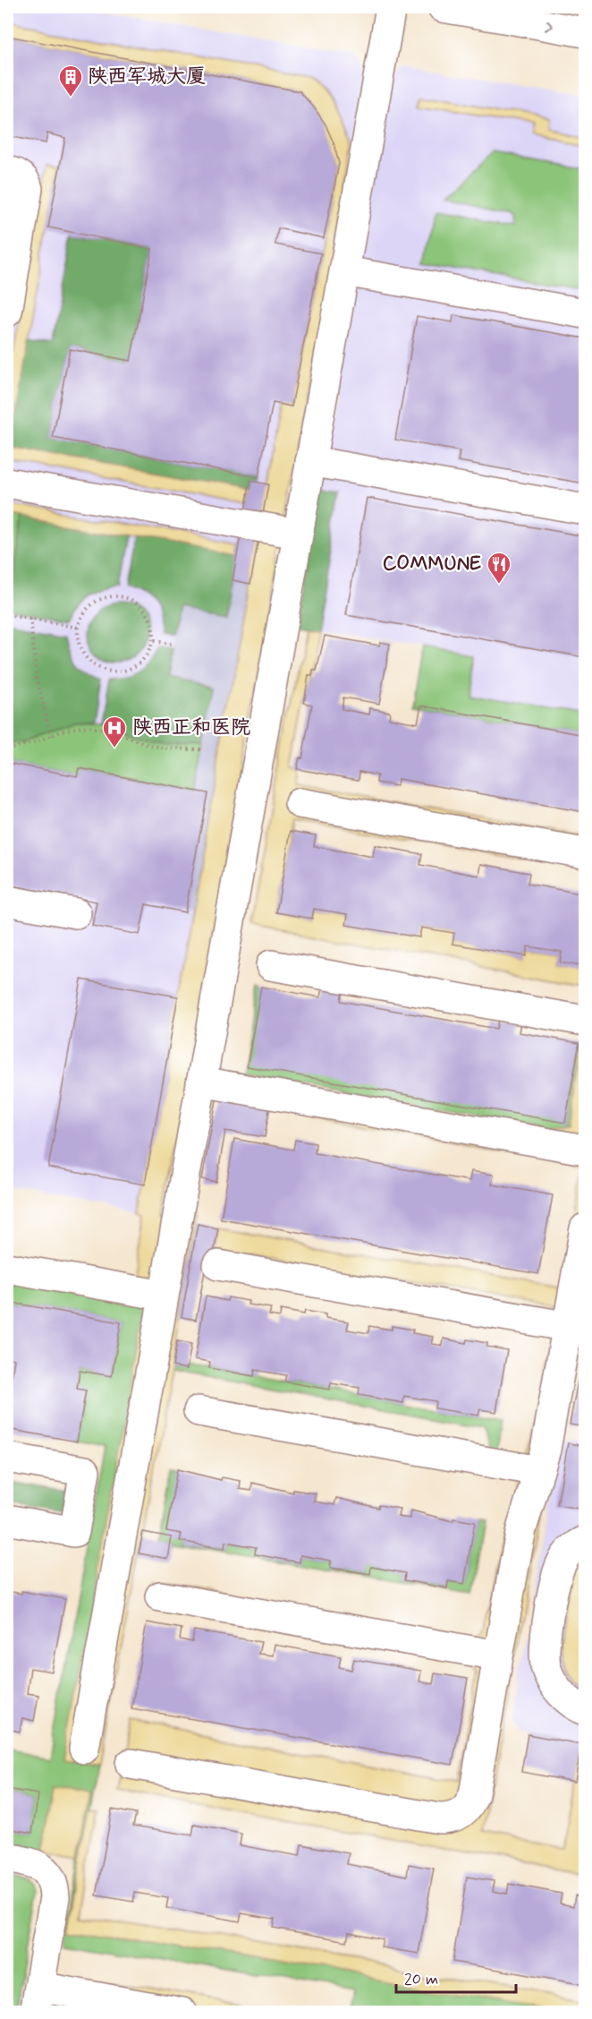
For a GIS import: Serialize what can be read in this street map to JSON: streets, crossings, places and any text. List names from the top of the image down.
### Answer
{
  "places": {
    "building": ["陕西军城大厦"],
    "restaurant": ["COMMUNE"],
    "hospital": ["陕西正和医院"]
  },
  "scale_bar": "20 m"
}
